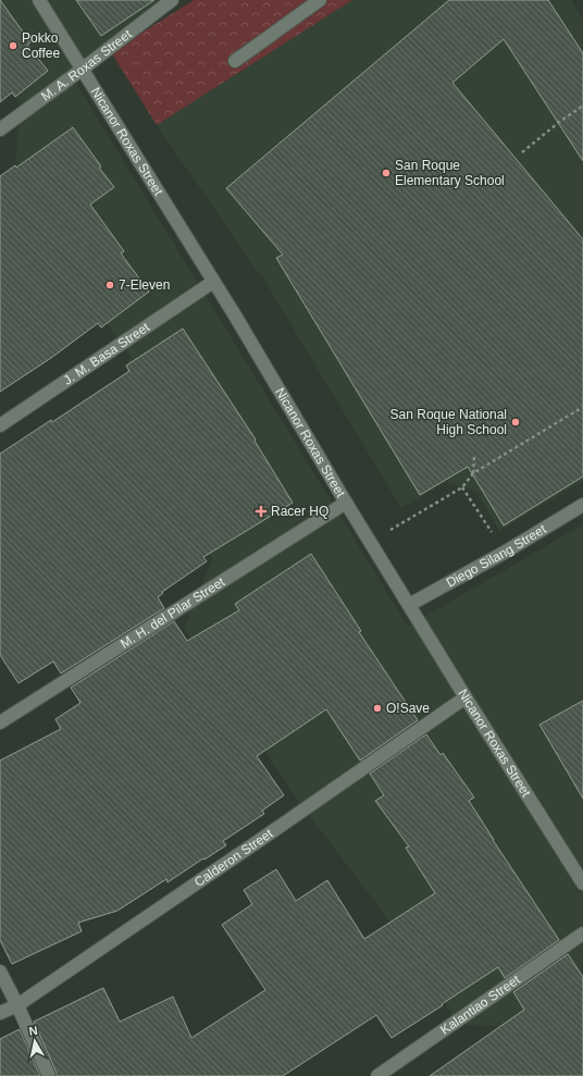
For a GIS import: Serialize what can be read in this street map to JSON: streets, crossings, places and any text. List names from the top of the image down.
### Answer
{
  "streets": {
    "street": [
      "M. A. Roxas Street",
      "Nicanor Roxas Street",
      "J. M. Basa Street",
      "Diego Silang Street",
      "M. H. del Pilar Street",
      "Calderon Street",
      "Kalantiao Street"
    ]
  },
  "crossings": [
    ["M. A. Roxas Street", "Nicanor Roxas Street"],
    ["Nicanor Roxas Street", "J. M. Basa Street"],
    ["Nicanor Roxas Street", "Diego Silang Street"],
    ["Nicanor Roxas Street", "M. H. del Pilar Street"],
    ["Nicanor Roxas Street", "Calderon Street"]
  ],
  "places": {
    "other": [
      "Pokko Coffee",
      "San Roque Elementary School",
      "7-Eleven",
      "San Roque National High School",
      "O!Save"
    ],
    "health": ["Racer HQ"]
  },
  "north": "top"
}
